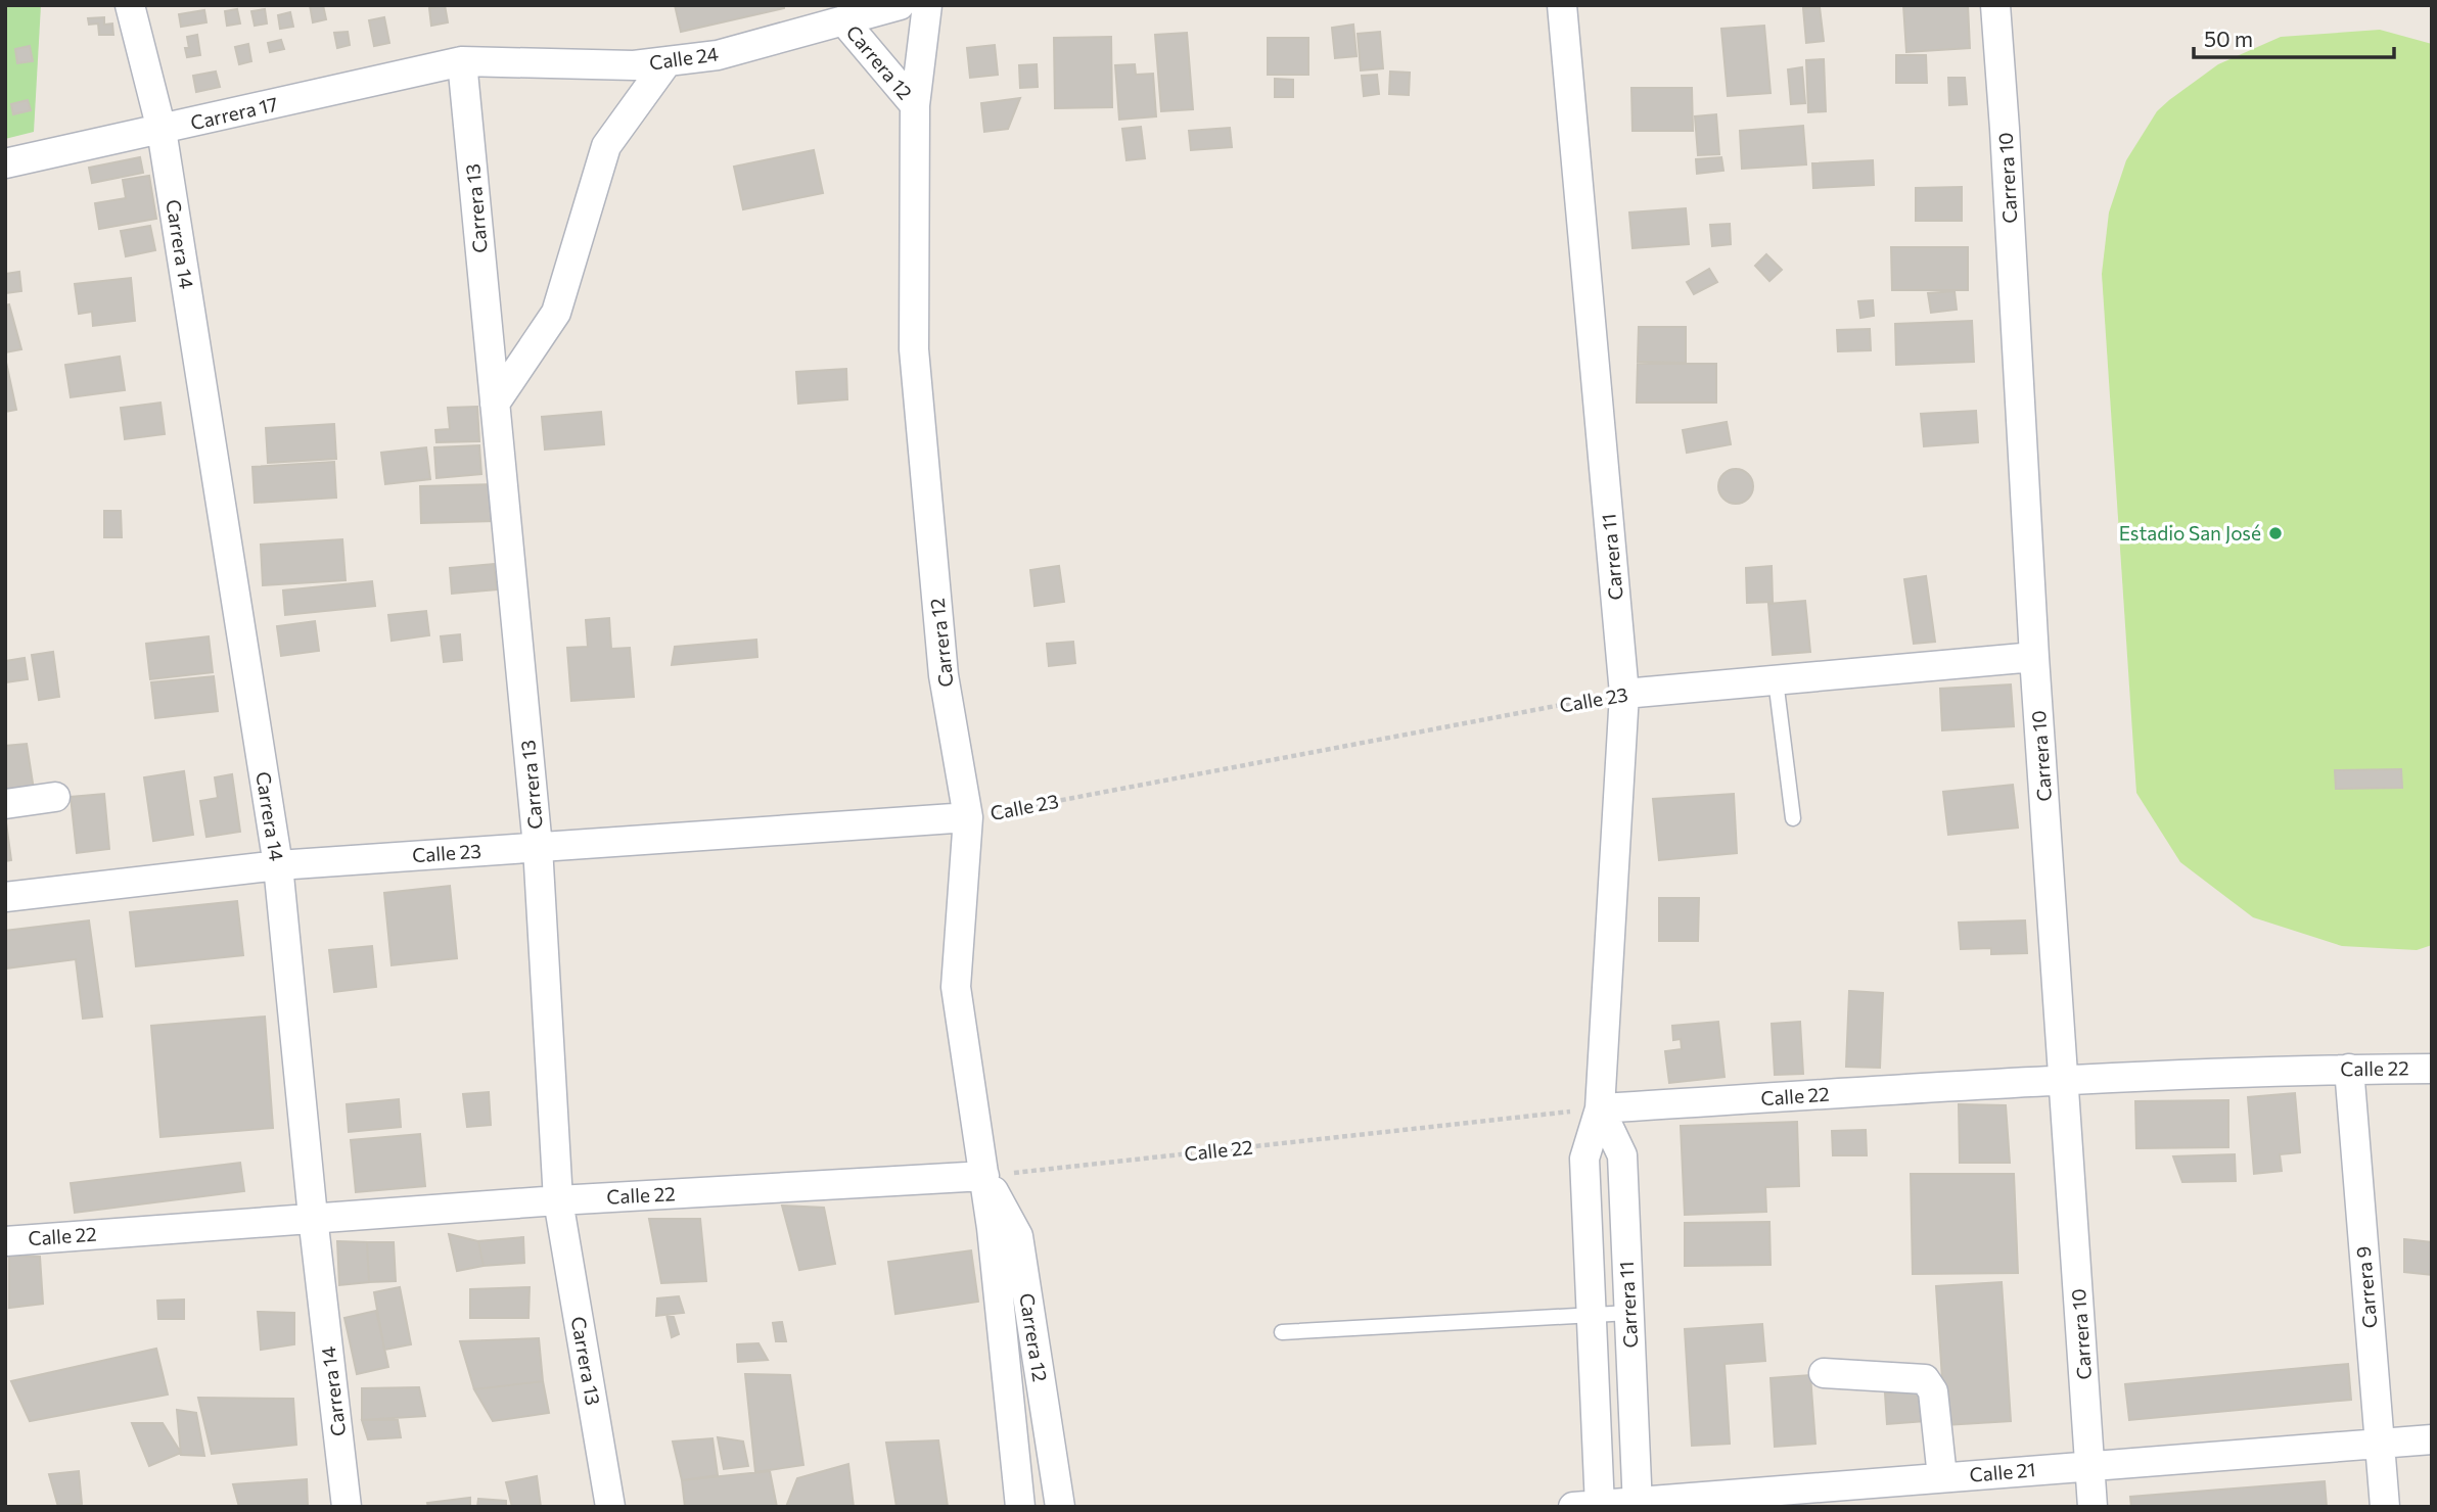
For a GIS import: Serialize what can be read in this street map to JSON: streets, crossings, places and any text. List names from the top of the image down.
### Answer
{
  "streets": {
    "street": [
      "Calle 24",
      "Carrera 12",
      "Carrera 17",
      "Carrera 10",
      "Carrera 13",
      "Carrera 14",
      "Carrera 11",
      "Calle 23",
      "Calle 22",
      "Carrera 9",
      "Calle 21"
    ]
  },
  "crossings": [
    ["Calle 24", "Carrera 12"],
    ["Calle 24", "Carrera 17"],
    ["Calle 24", "Carrera 13"],
    ["Carrera 12", "Calle 23"],
    ["Carrera 12", "Calle 22"],
    ["Carrera 17", "Carrera 13"],
    ["Carrera 17", "Carrera 14"],
    ["Carrera 10", "Calle 23"],
    ["Carrera 10", "Calle 22"],
    ["Carrera 10", "Calle 21"],
    ["Carrera 13", "Calle 23"],
    ["Carrera 13", "Calle 22"],
    ["Carrera 14", "Calle 23"],
    ["Carrera 14", "Calle 22"],
    ["Carrera 11", "Calle 23"],
    ["Carrera 11", "Calle 22"],
    ["Carrera 11", "Calle 21"],
    ["Calle 22", "Carrera 9"],
    ["Carrera 9", "Calle 21"]
  ],
  "places": ["Estadio San José"],
  "scale_bar": "50 m"
}
